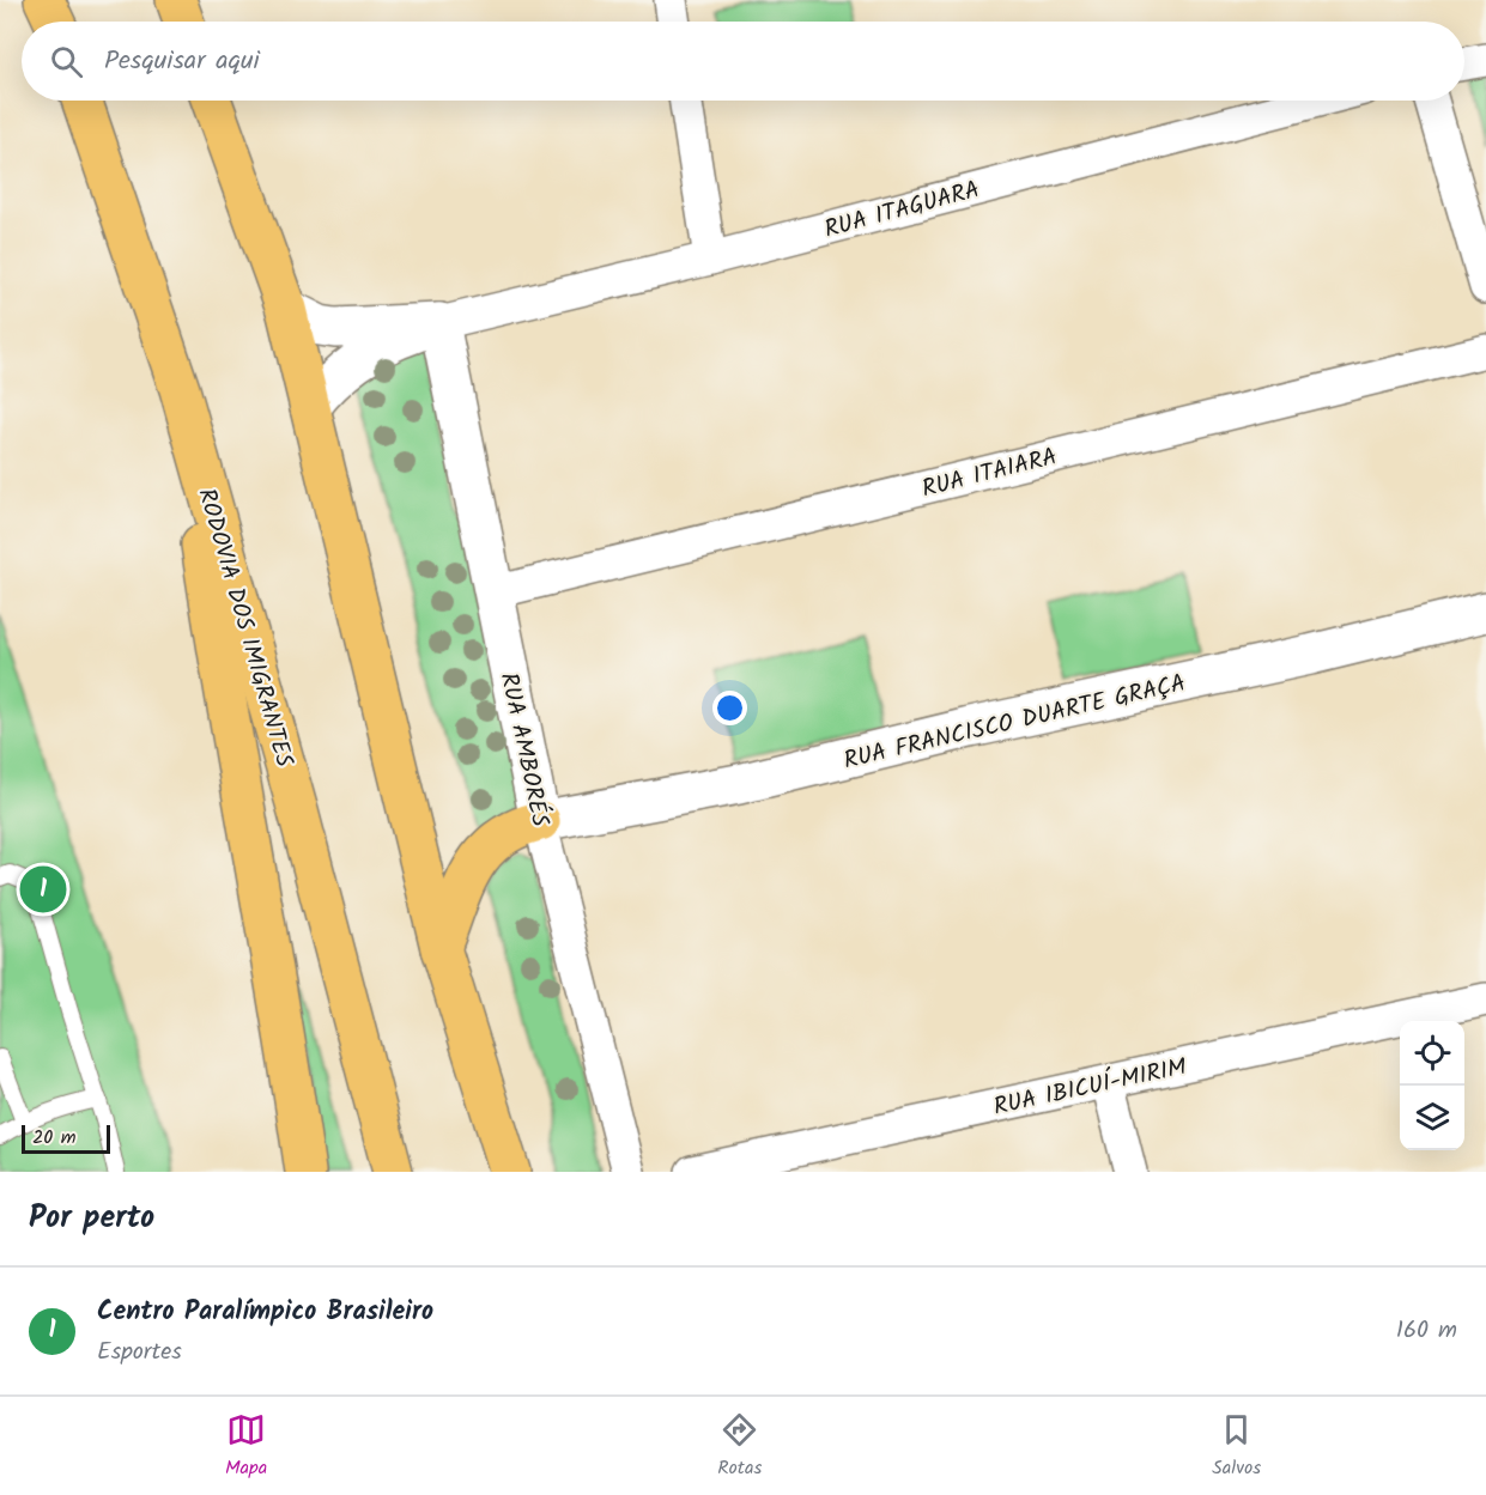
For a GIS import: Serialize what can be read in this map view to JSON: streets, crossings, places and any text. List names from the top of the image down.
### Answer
{
  "streets": {
    "highway": ["RODOVIA DOS IMIGRANTES"],
    "street": [
      "RUA ITAGUARA",
      "RUA ITAIARA",
      "RUA FRANCISCO DUARTE GRAÇA",
      "RUA AMBORÉS",
      "RUA IBICUÍ-MIRIM"
    ]
  },
  "crossings": [
    ["RUA ITAGUARA", "RUA AMBORÉS"],
    ["RUA ITAIARA", "RUA AMBORÉS"],
    ["RUA FRANCISCO DUARTE GRAÇA", "RUA AMBORÉS"]
  ],
  "scale_bar": "20 m",
  "page": {
    "search": "Pesquisar aqui",
    "pins": "1",
    "scale": "20 m",
    "heading": "Por perto",
    "list": [
      {
        "mark": "1",
        "name": "Centro Paralímpico Brasileiro",
        "note": "Esportes",
        "value": "160 m"
      }
    ],
    "nav": ["Mapa", "Rotas", "Salvos"]
  }
}
